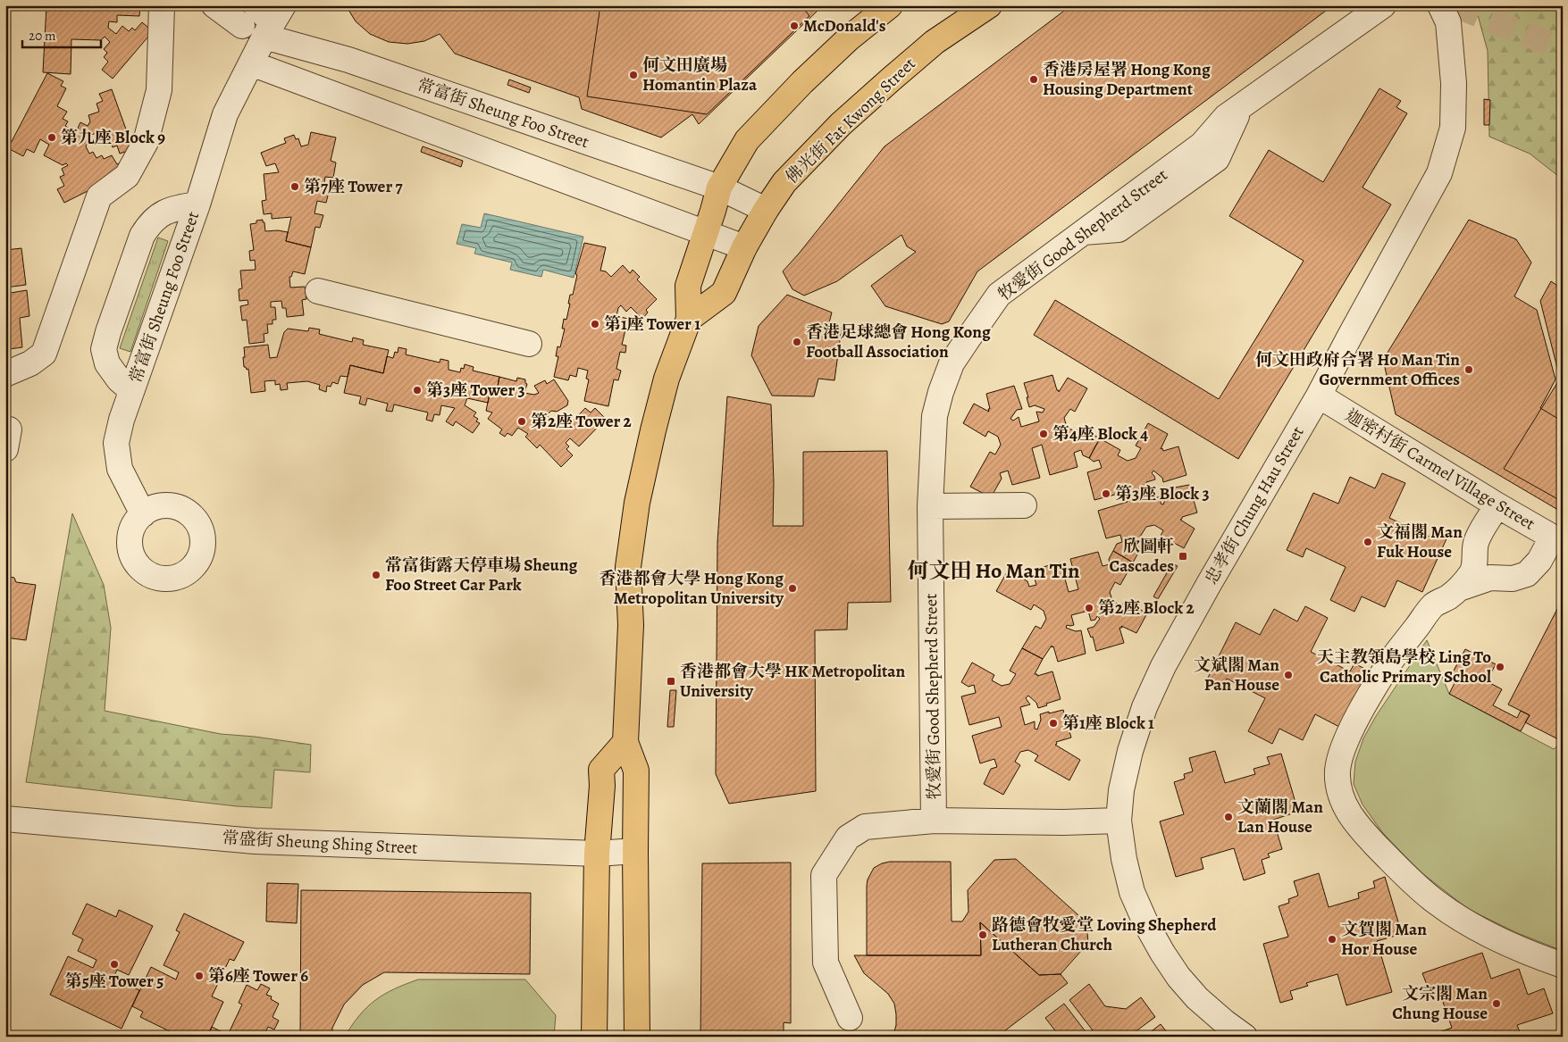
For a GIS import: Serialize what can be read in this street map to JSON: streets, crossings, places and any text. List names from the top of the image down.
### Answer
{
  "streets": {
    "main road": ["佛光街 Fat Kwong Street"],
    "street": [
      "常富街 Sheung Foo Street",
      "牧愛街 Good Shepherd Street",
      "迦密村街 Carmel Village Street",
      "忠孝街 Chung Hau Street",
      "常盛街 Sheung Shing Street"
    ]
  },
  "crossings": [
    ["常富街 Sheung Foo Street", "佛光街 Fat Kwong Street"],
    ["牧愛街 Good Shepherd Street", "忠孝街 Chung Hau Street"],
    ["迦密村街 Carmel Village Street", "忠孝街 Chung Hau Street"]
  ],
  "districts": ["何文田 Ho Man Tin"],
  "places": {
    "other": [
      "McDonald's",
      "何文田廣場 Homantin Plaza",
      "香港房屋署 Hong Kong Housing Department",
      "第九座 Block 9",
      "第7座 Tower 7",
      "第1座 Tower 1",
      "香港足球總會 Hong Kong Football Association",
      "何文田政府合署 Ho Man Tin Government Offices",
      "第3座 Tower 3",
      "第2座 Tower 2",
      "第4座 Block 4",
      "第3座 Block 3",
      "文福閣 Man Fuk House",
      "常富街露天停車場 Sheung Foo Street Car Park",
      "香港都會大學 Hong Kong Metropolitan University",
      "第2座 Block 2",
      "天主教領島學校 Ling To Catholic Primary School",
      "文斌閣 Man Pan House",
      "第1座 Block 1",
      "文蘭閣 Man Lan House",
      "路德會牧愛堂 Loving Shepherd Lutheran Church",
      "文賀閣 Man Hor House",
      "第5座 Tower 5",
      "第6座 Tower 6",
      "文宗閣 Man Chung House"
    ],
    "transit": ["欣圖軒 Cascades", "香港都會大學 HK Metropolitan University"]
  },
  "scale_bar": "20 m"
}
